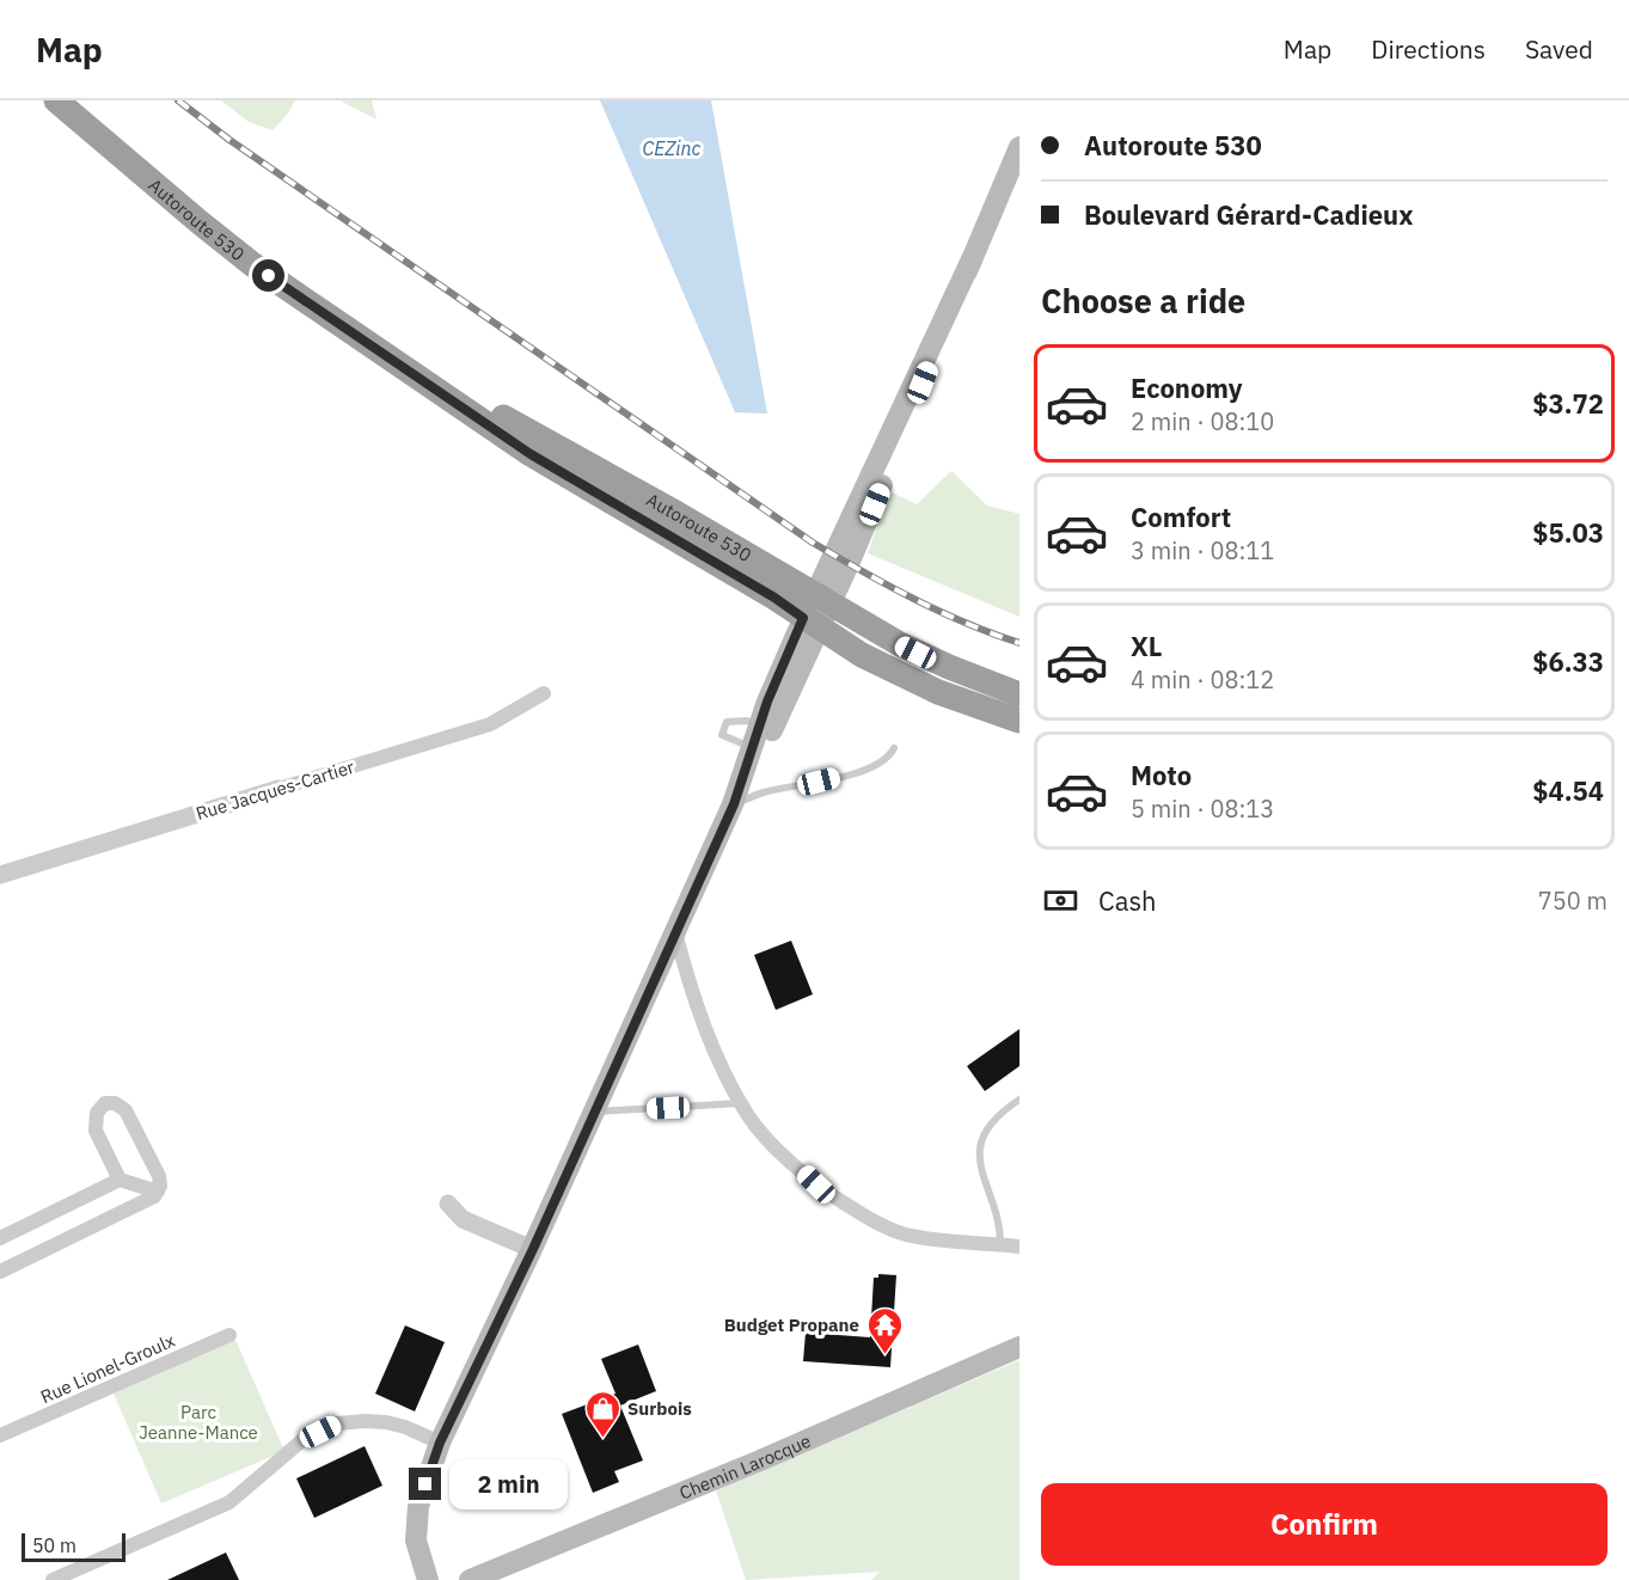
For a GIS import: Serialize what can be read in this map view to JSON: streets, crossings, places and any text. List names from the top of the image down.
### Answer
{
  "streets": {
    "highway": ["Autoroute 530"],
    "main road": ["Chemin Larocque"],
    "street": ["Rue Jacques-Cartier", "Rue Lionel-Groulx"]
  },
  "water": ["CEZinc"],
  "parks": ["Parc Jeanne-Mance"],
  "places": {
    "temple": ["Budget Propane"],
    "shop": ["Surbois"]
  },
  "scale_bar": "50 m",
  "page": {
    "header": "Map",
    "nav": ["Map", "Directions", "Saved"],
    "banner": ["Autoroute 530", "Boulevard Gérard-Cadieux"],
    "heading": "Choose a ride",
    "list": [
      {
        "name": "Economy",
        "note": "2 min · 08:10",
        "value": "$3.72"
      },
      {
        "name": "Comfort",
        "note": "3 min · 08:11",
        "value": "$5.03"
      },
      {
        "name": "XL",
        "note": "4 min · 08:12",
        "value": "$6.33"
      },
      {
        "name": "Moto",
        "note": "5 min · 08:13",
        "value": "$4.54"
      }
    ],
    "pay": ["Cash", "750 m"],
    "bubble": "2 min",
    "buttons": "Confirm",
    "scale": "50 m"
  }
}
